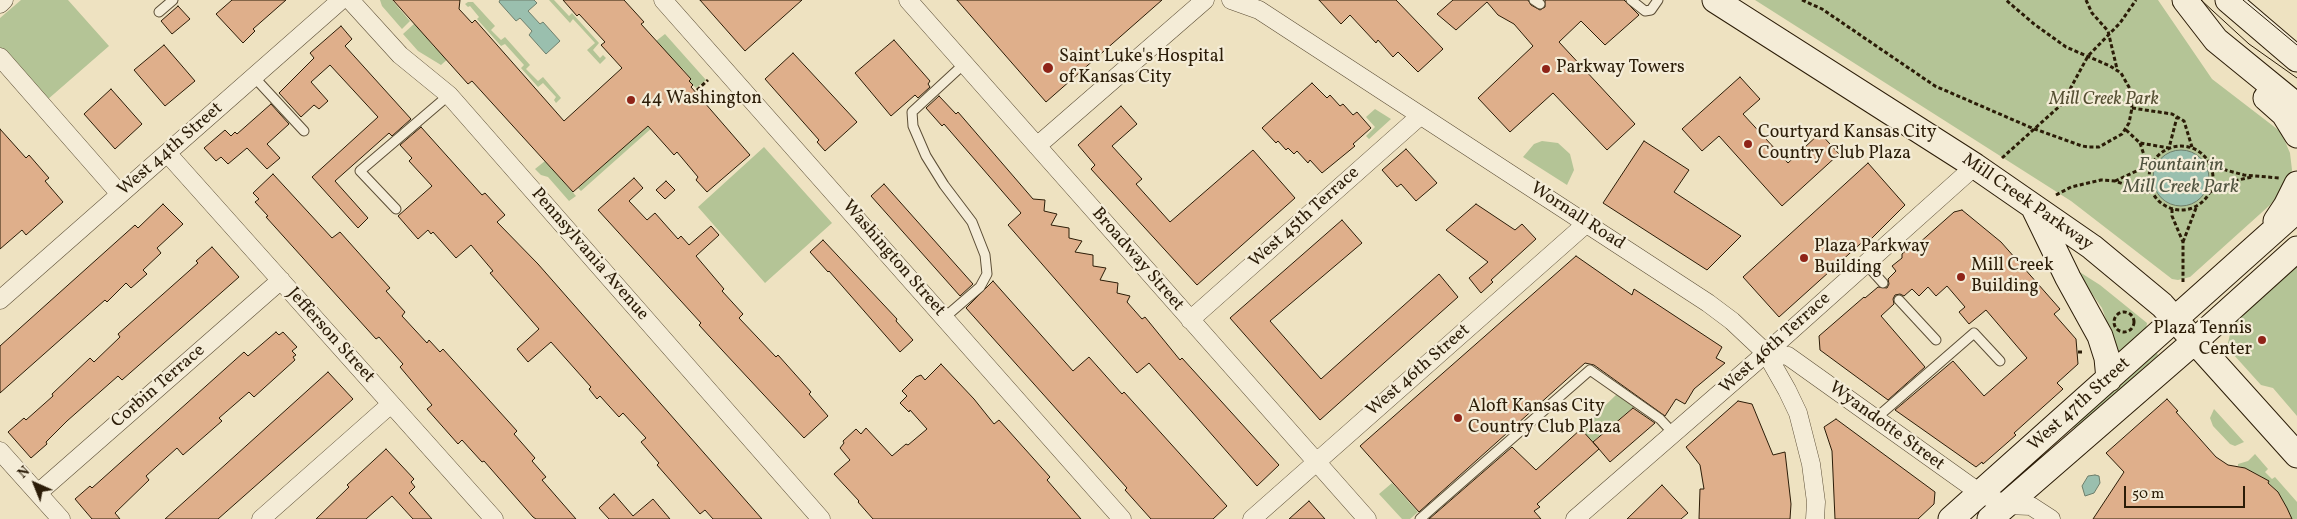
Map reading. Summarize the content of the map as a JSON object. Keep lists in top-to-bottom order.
{
  "streets": {
    "main road": ["Mill Creek Parkway", "West 47th Street"],
    "street": [
      "West 44th Street",
      "Wornall Road",
      "West 45th Terrace",
      "Pennsylvania Avenue",
      "Washington Street",
      "Broadway Street",
      "Jefferson Street",
      "West 46th Terrace",
      "West 46th Street",
      "Corbin Terrace",
      "Wyandotte Street"
    ]
  },
  "crossings": [
    ["West 44th Street", "Jefferson Street"],
    ["Mill Creek Parkway", "West 46th Terrace"],
    ["Mill Creek Parkway", "West 47th Street"],
    ["Wornall Road", "West 45th Terrace"],
    ["Wornall Road", "West 46th Terrace"],
    ["Wornall Road", "West 46th Street"],
    ["Wornall Road", "Wyandotte Street"],
    ["West 45th Terrace", "Broadway Street"],
    ["Broadway Street", "West 46th Street"],
    ["Jefferson Street", "Corbin Terrace"],
    ["West 46th Terrace", "Wyandotte Street"],
    ["West 47th Street", "Wyandotte Street"]
  ],
  "water": ["Fountain in Mill Creek Park"],
  "parks": ["Mill Creek Park"],
  "places": [
    "Saint Luke's Hospital of Kansas City",
    "Parkway Towers",
    "44 Washington",
    "Courtyard Kansas City Country Club Plaza",
    "Plaza Parkway Building",
    "Mill Creek Building",
    "Plaza Tennis Center",
    "Aloft Kansas City Country Club Plaza"
  ],
  "scale_bar": "50 m",
  "north": "top left"
}
